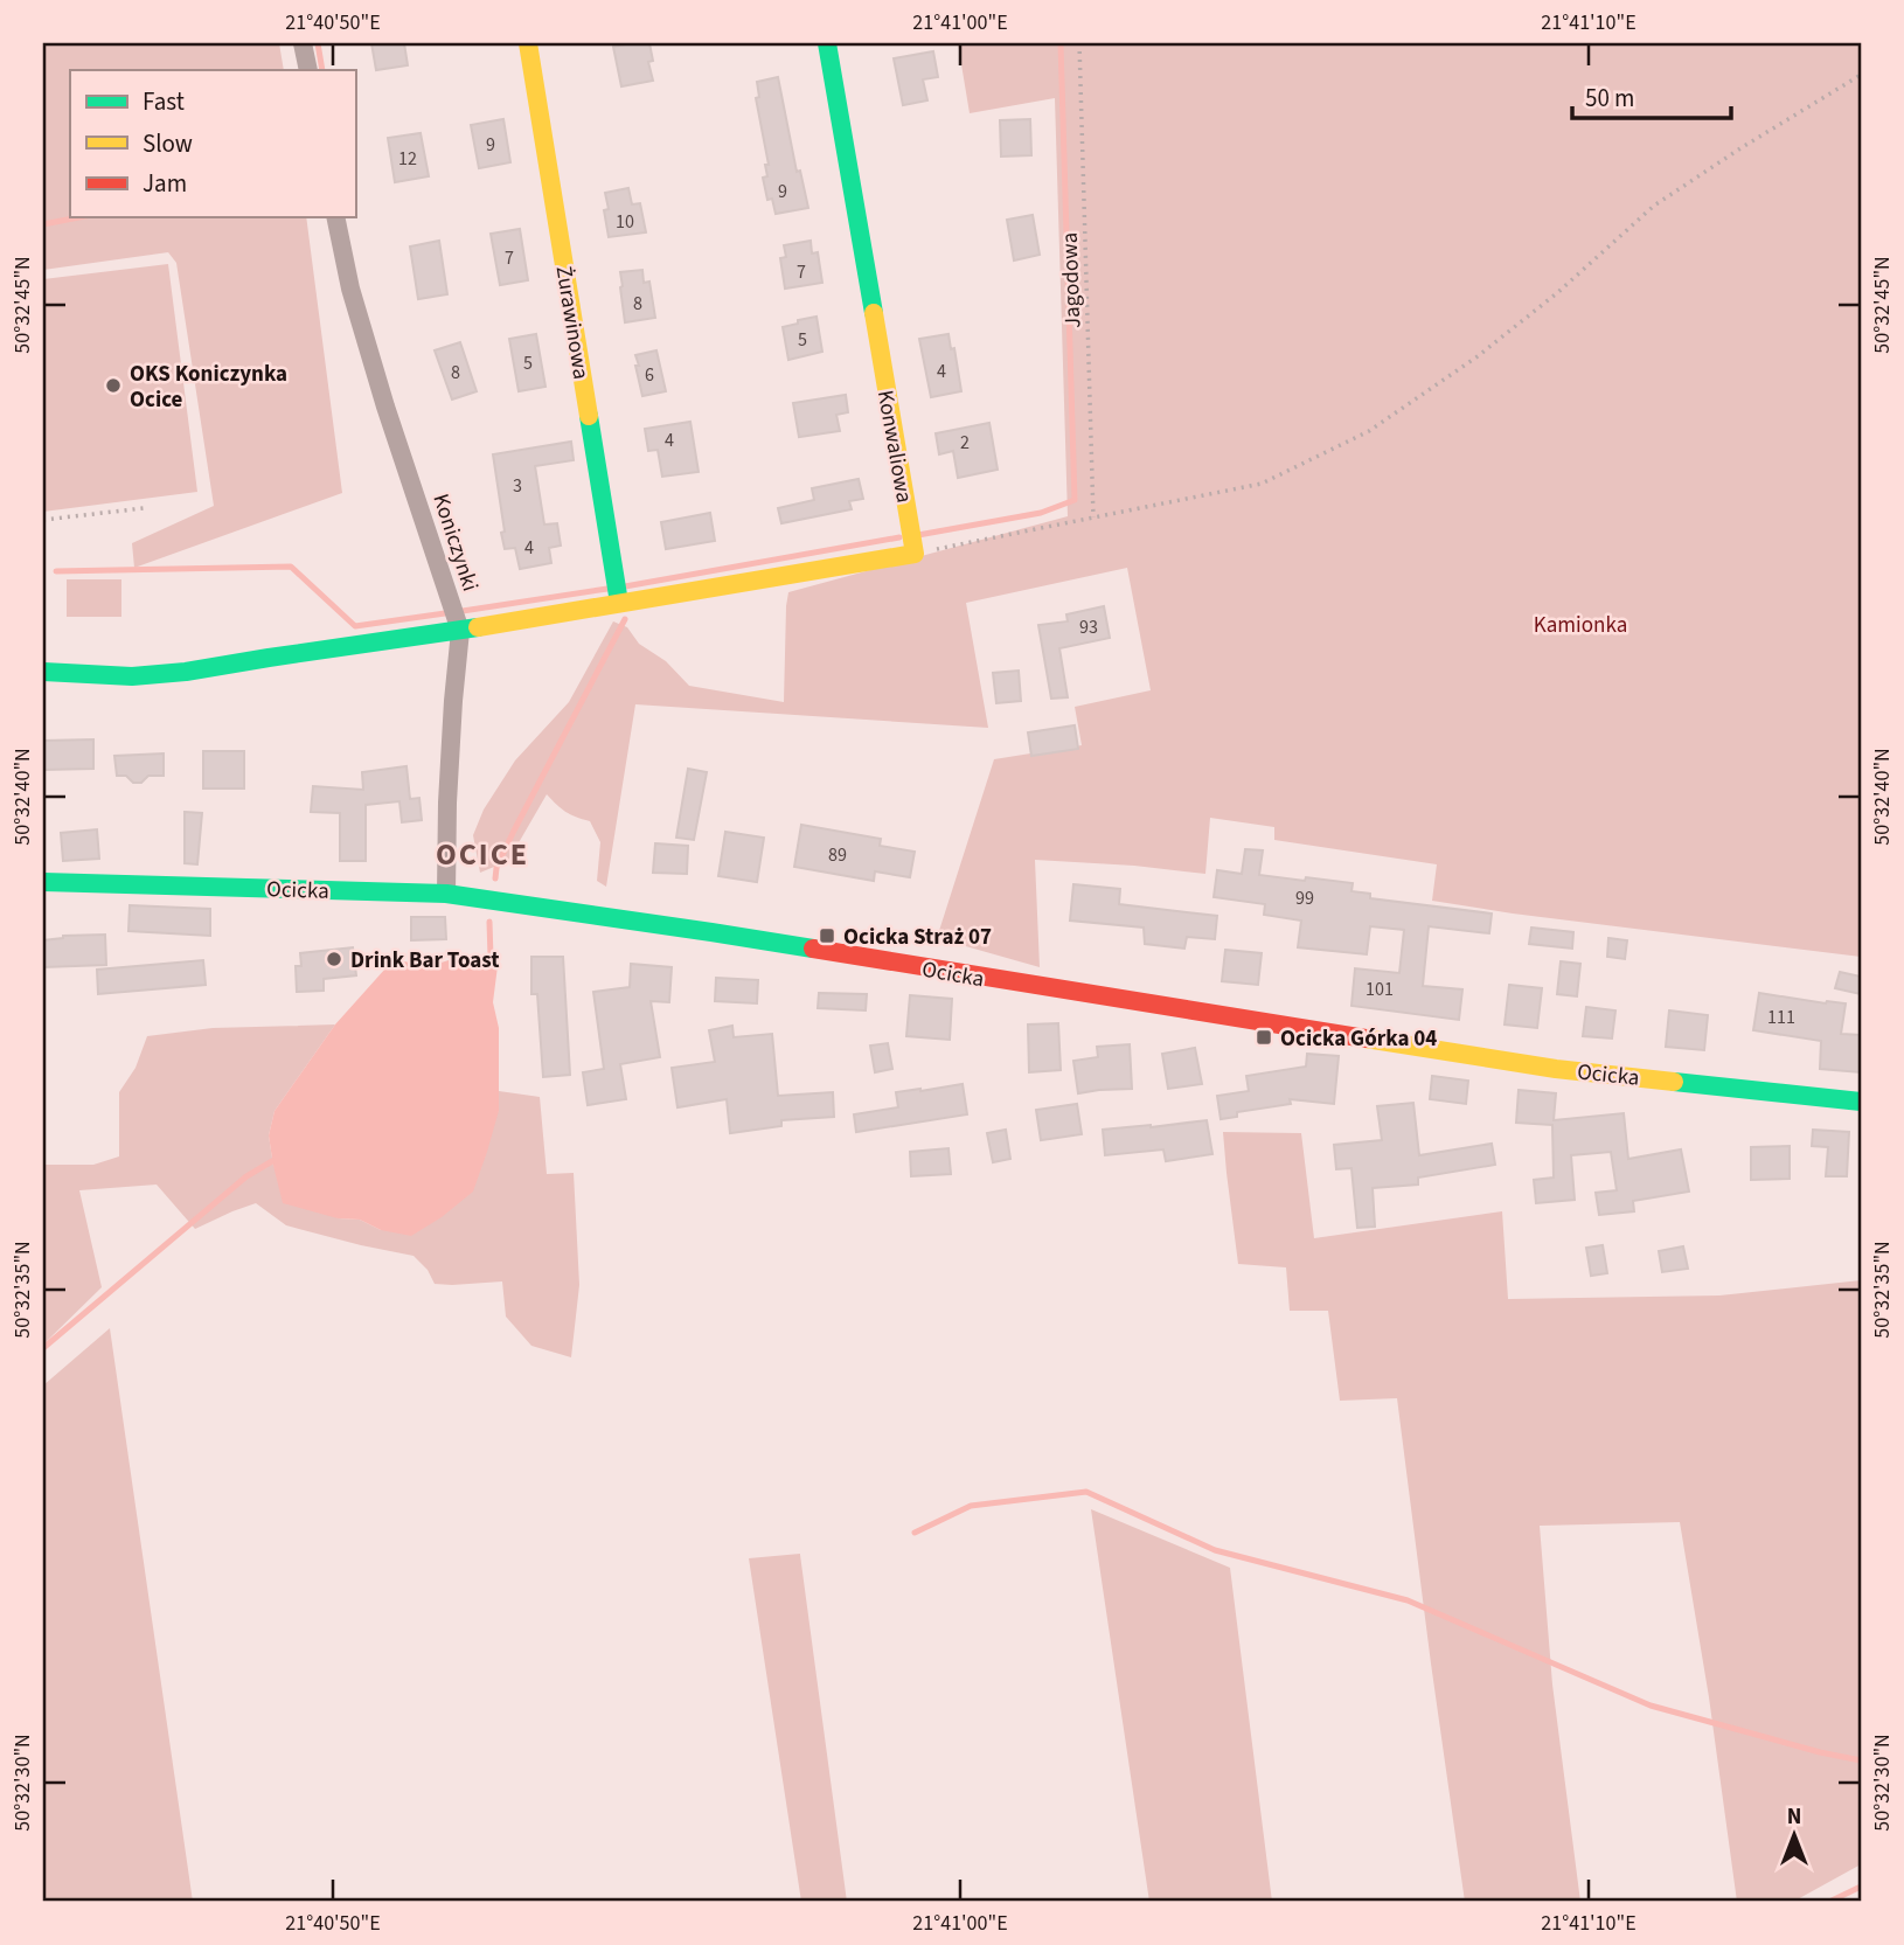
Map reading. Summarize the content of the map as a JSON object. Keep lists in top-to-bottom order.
{
  "streets": {
    "street": [
      "Żurawinowa",
      "Konwaliowa",
      "Koniczynki",
      "Ocicka"
    ],
    "path": ["Jagodowa"]
  },
  "crossings": [
    ["Koniczynki", "Ocicka"]
  ],
  "districts": ["OCICE"],
  "parks": ["Kamionka"],
  "places": {
    "other": ["OKS Koniczynka Ocice", "Drink Bar Toast"],
    "transit": ["Ocicka Straż 07", "Ocicka Górka 04"]
  },
  "house_numbers": [
    "9",
    "12",
    "9",
    "10",
    "7",
    "7",
    "8",
    "5",
    "5",
    "4",
    "8",
    "6",
    "4",
    "2",
    "3",
    "4",
    "93",
    "89",
    "99",
    "101",
    "111"
  ],
  "legend": ["Fast", "Slow", "Jam"],
  "scale_bar": "50 m",
  "north": "top",
  "coordinates": [
    "21°40'50\"E",
    "21°41'00\"E",
    "21°41'10\"E",
    "50°32'45\"N",
    "50°32'40\"N",
    "50°32'35\"N",
    "50°32'30\"N"
  ]
}
